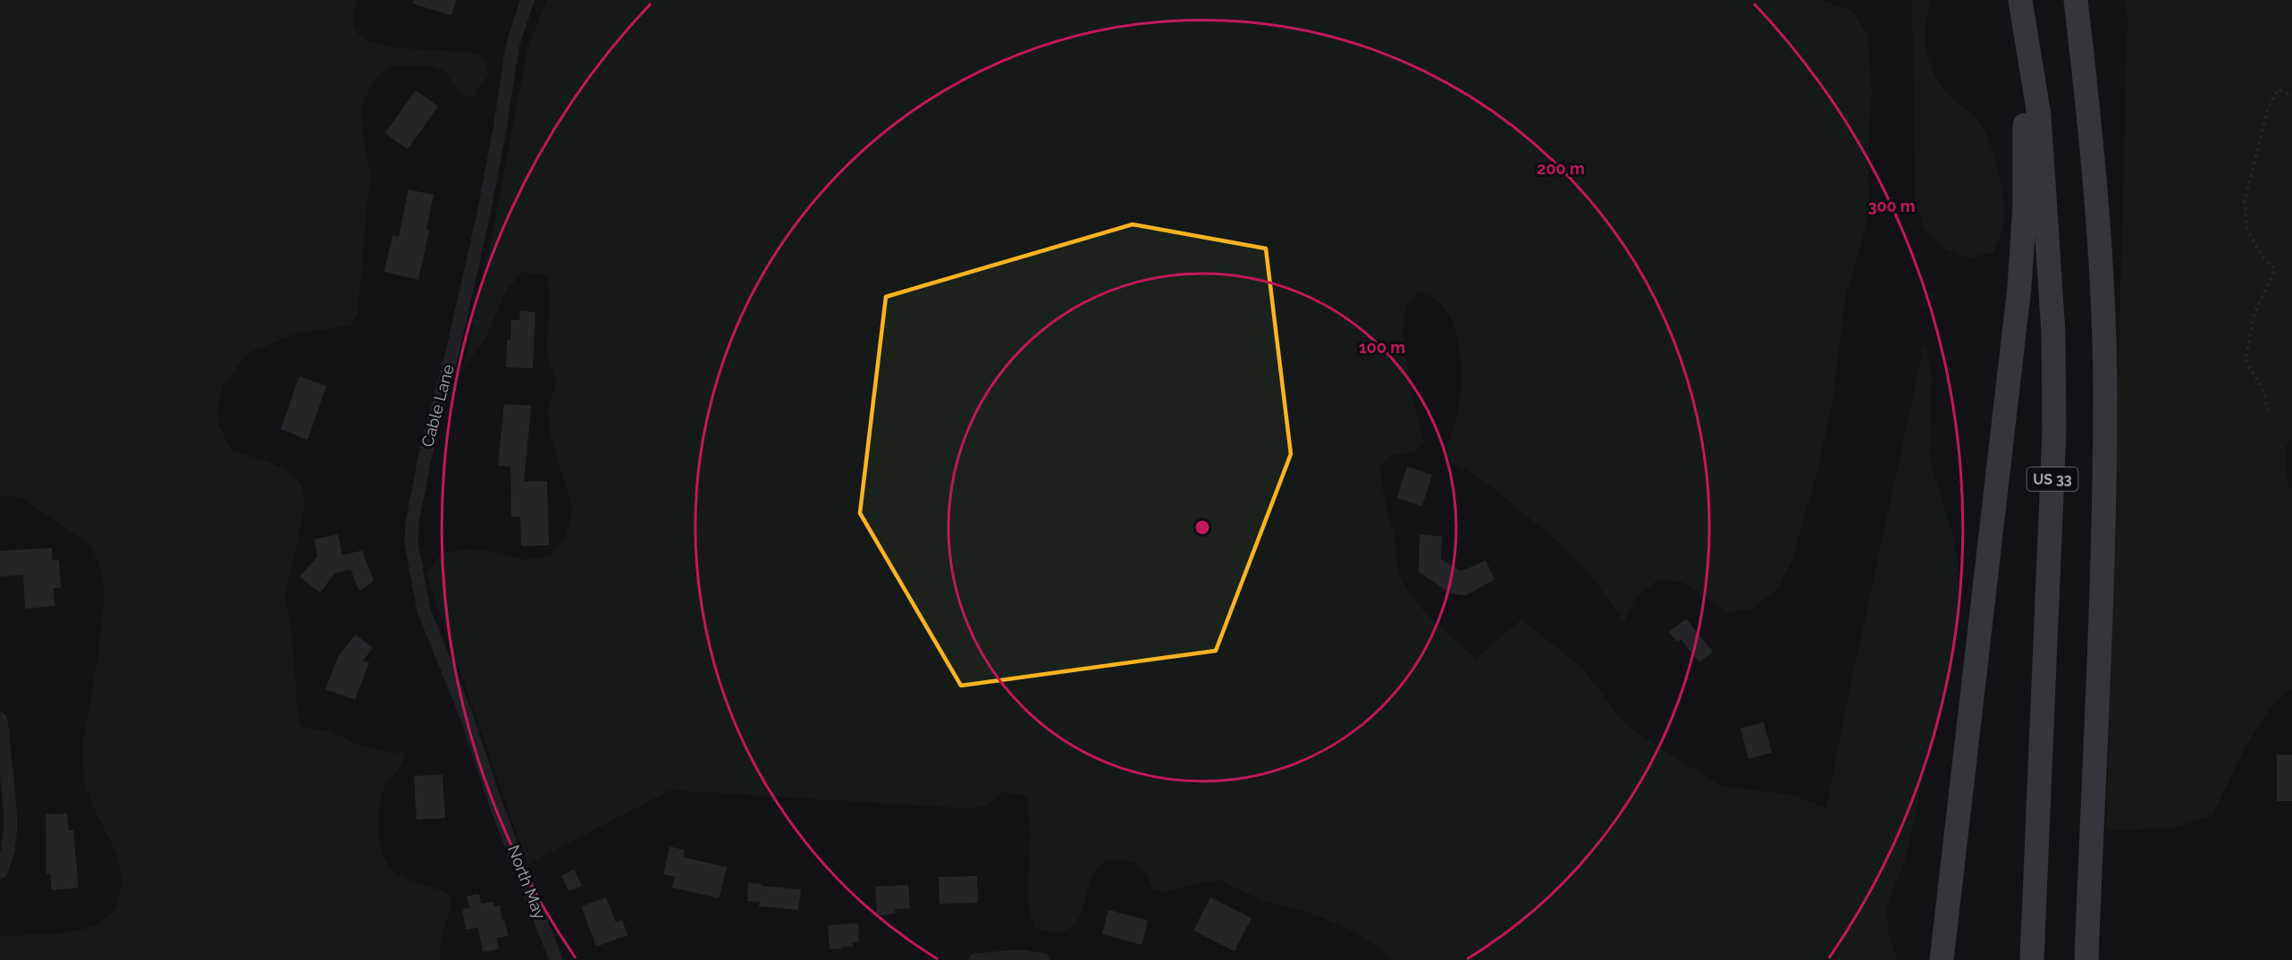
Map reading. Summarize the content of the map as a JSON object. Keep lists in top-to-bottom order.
{
  "streets": {
    "highway": ["US 33"],
    "street": ["Cable Lane", "North May"]
  },
  "crossings": [
    ["Cable Lane", "North May"]
  ],
  "rings": ["200 m", "300 m", "100 m"]
}
